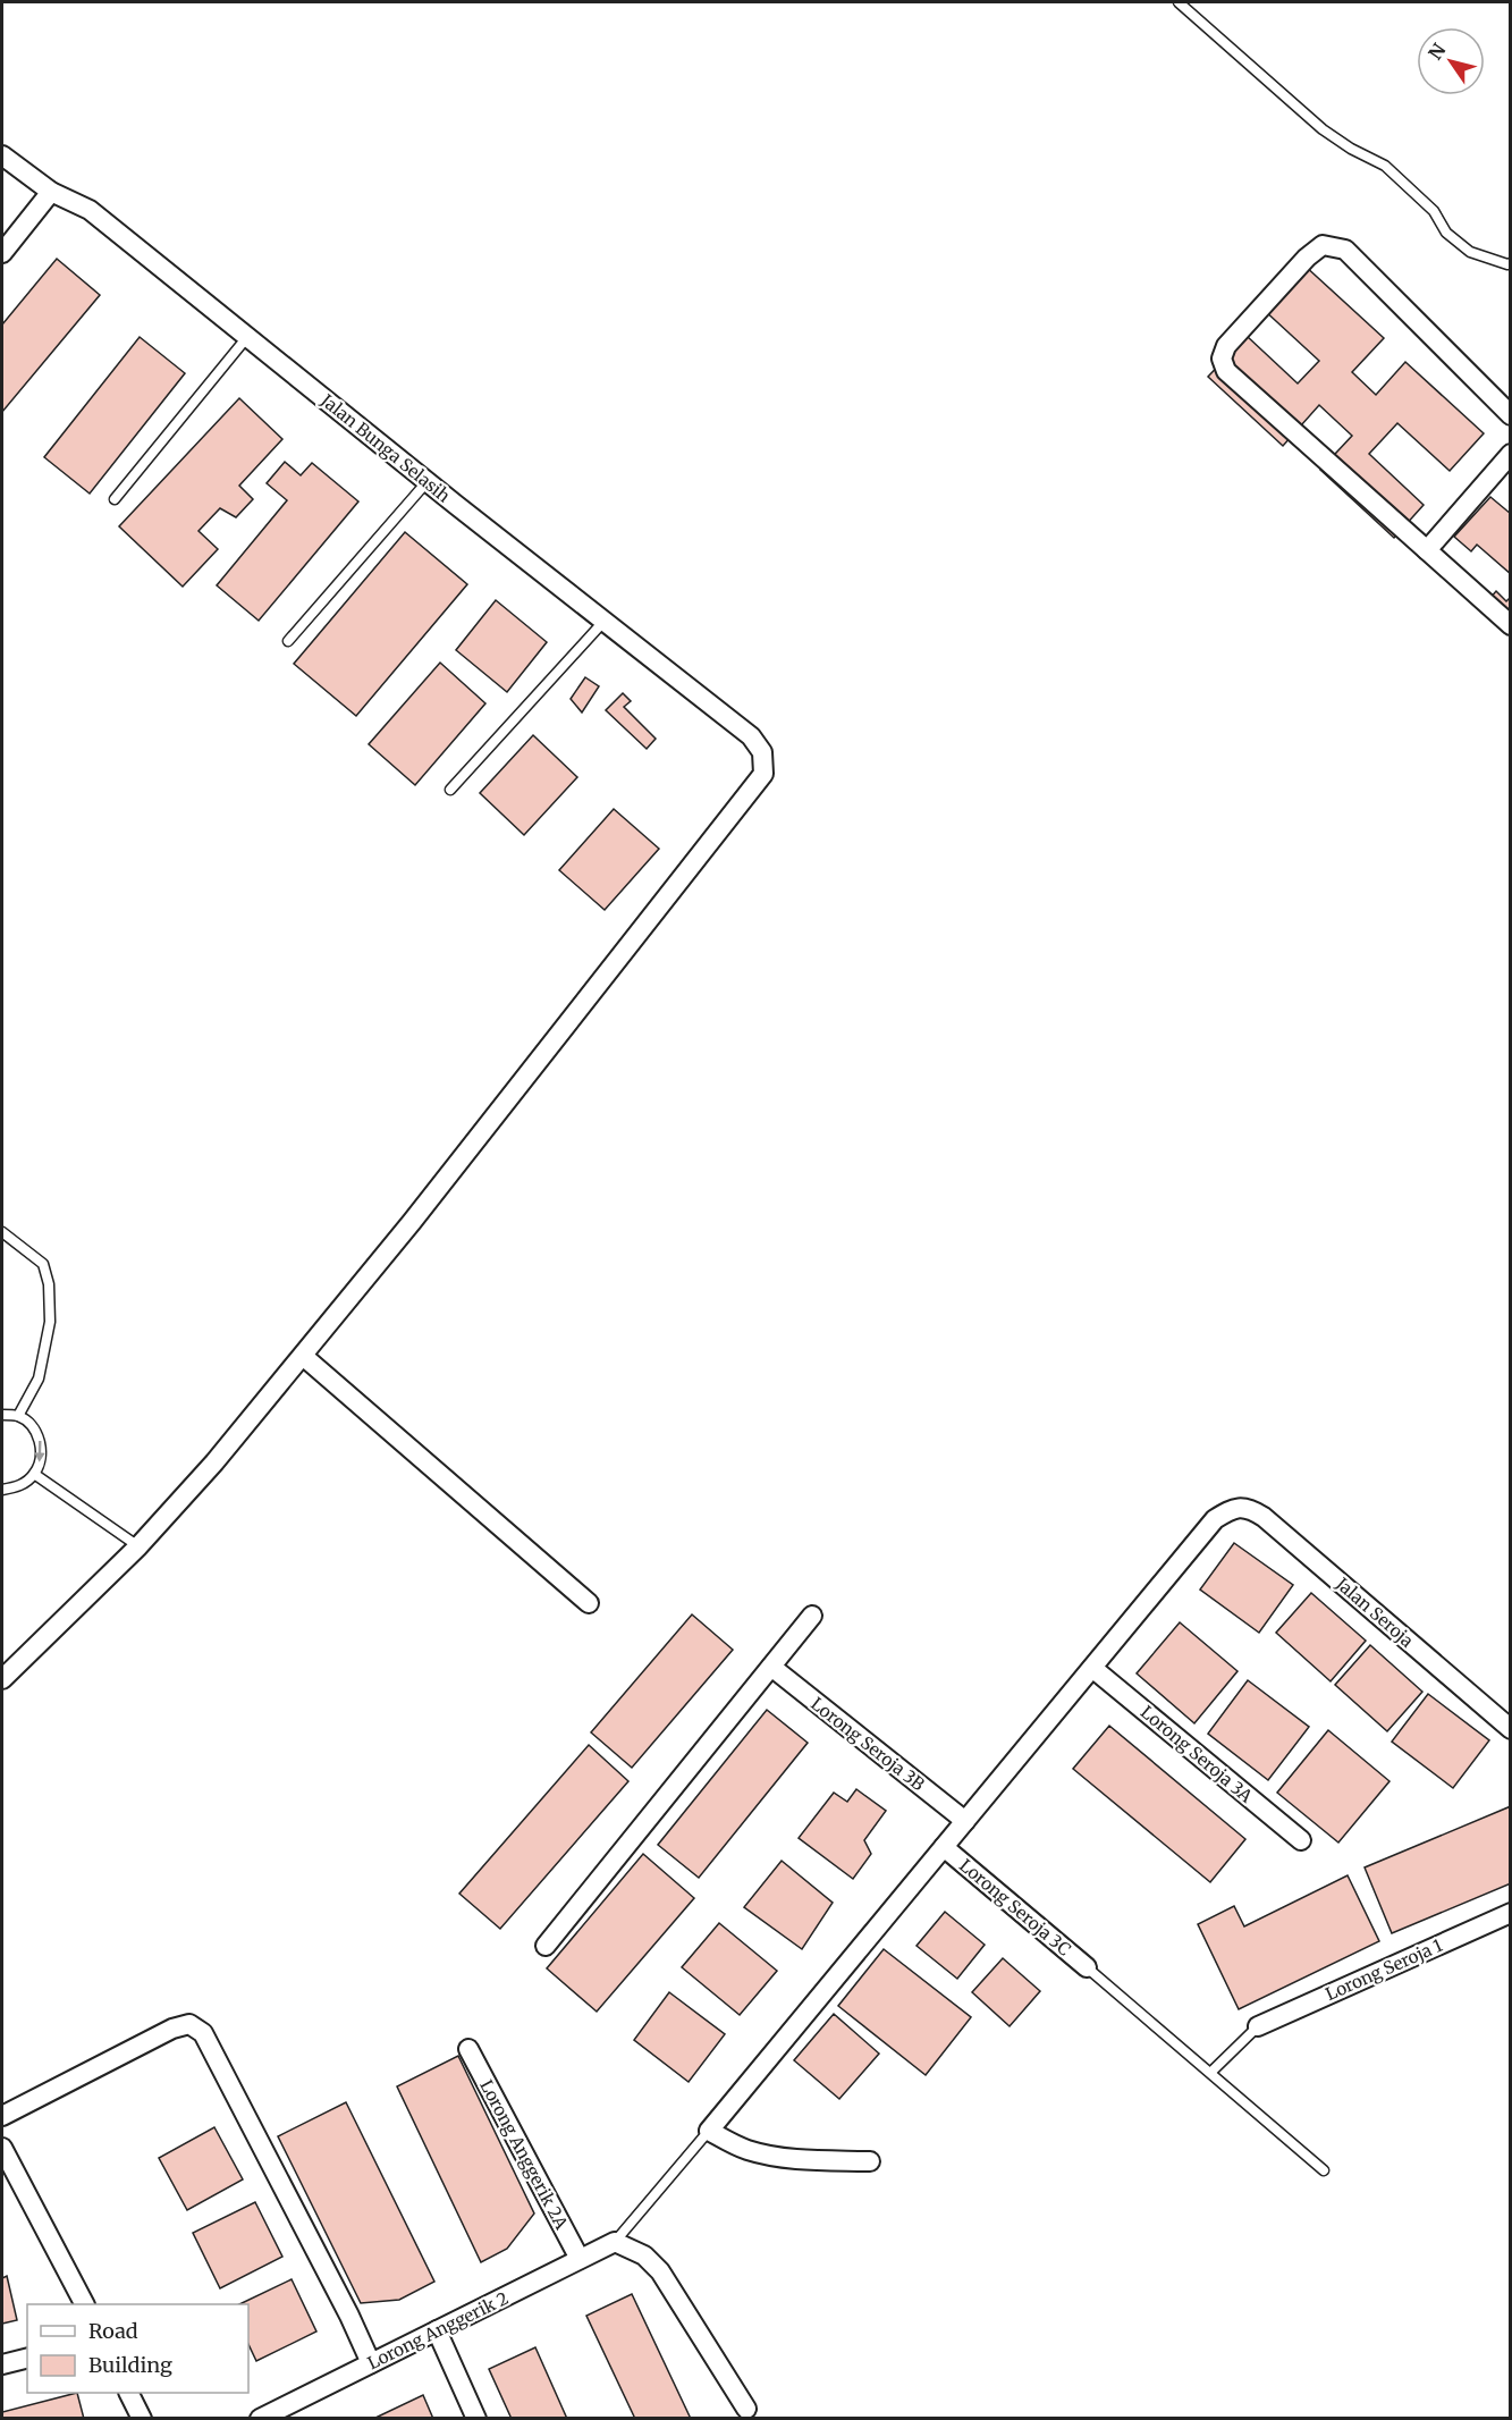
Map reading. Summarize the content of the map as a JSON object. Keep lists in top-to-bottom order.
{
  "streets": {
    "street": [
      "Jalan Bunga Selasih",
      "Jalan Seroja",
      "Lorong Seroja 3B",
      "Lorong Seroja 3A",
      "Lorong Seroja 3C",
      "Lorong Seroja 1",
      "Lorong Anggerik 2A",
      "Lorong Anggerik 2"
    ]
  },
  "crossings": [
    ["Jalan Seroja", "Lorong Seroja 3A"],
    ["Lorong Anggerik 2A", "Lorong Anggerik 2"]
  ],
  "legend": ["Road", "Building"],
  "north": "top left"
}
